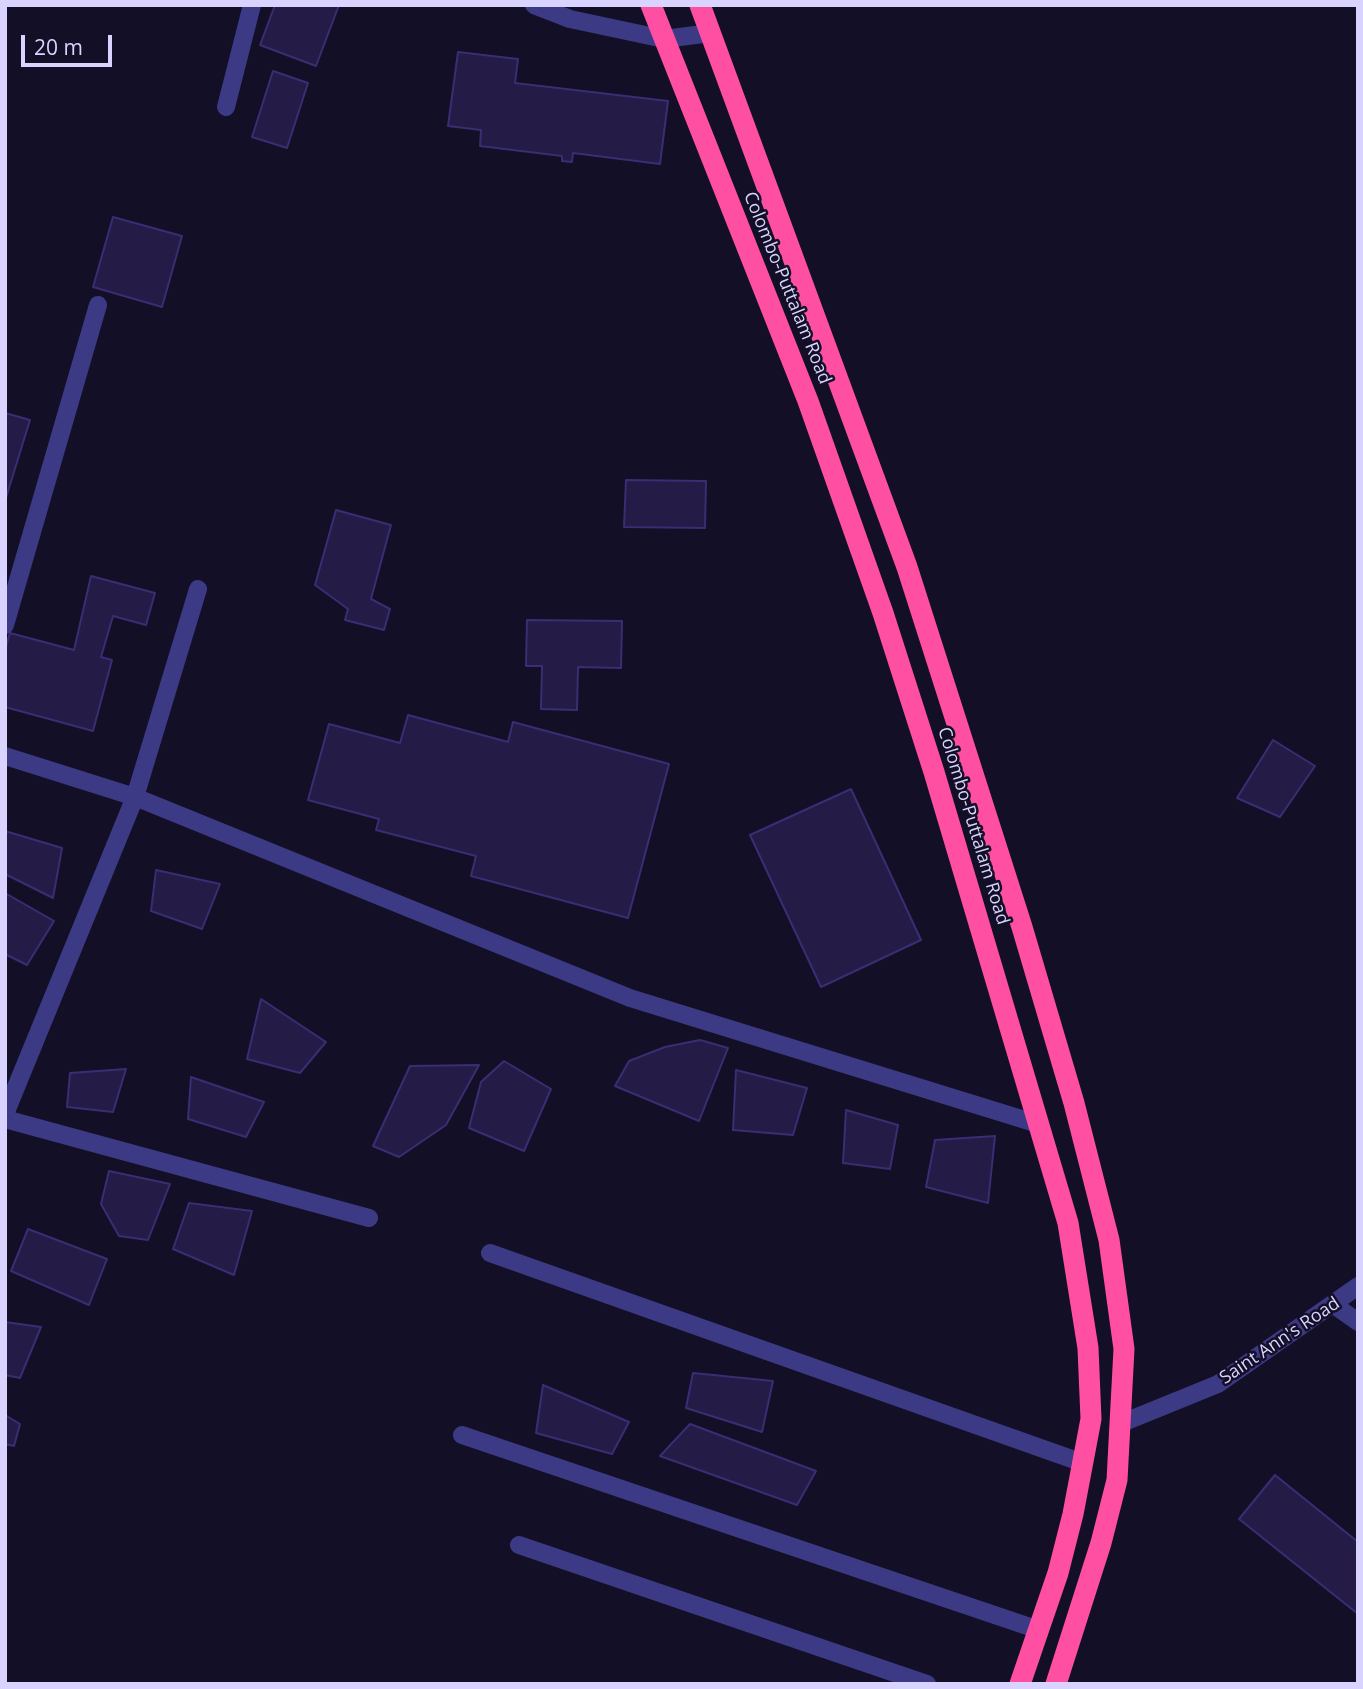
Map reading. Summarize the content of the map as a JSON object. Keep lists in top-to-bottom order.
{
  "streets": {
    "highway": ["Colombo-Puttalam Road"],
    "street": ["Saint Ann's Road"]
  },
  "crossings": [
    ["Colombo-Puttalam Road", "Saint Ann's Road"]
  ],
  "scale_bar": "20 m"
}
